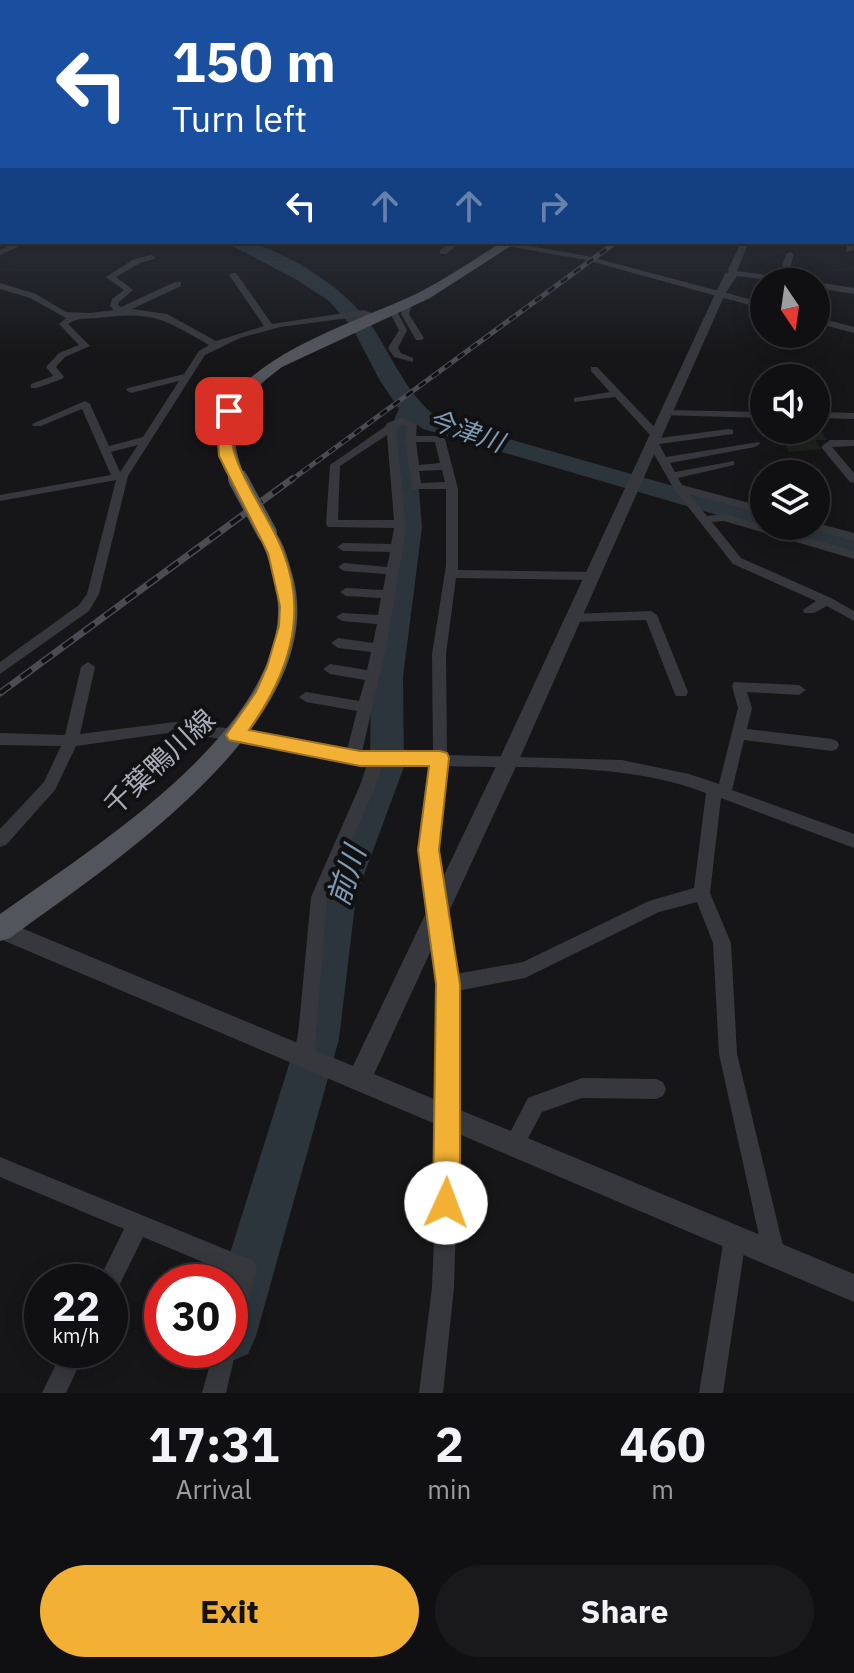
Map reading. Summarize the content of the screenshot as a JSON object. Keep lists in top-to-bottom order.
{
  "streets": {
    "main road": ["千葉鴨川線"]
  },
  "water": ["今津川", "前川"],
  "north": "bottom",
  "page": {
    "turn": ["150 m", "Turn left"],
    "speed": "22 km/h",
    "limit": "30",
    "eta": [
      "17:31",
      "Arrival",
      "2",
      "min",
      "460",
      "m"
    ],
    "buttons": ["Exit", "Share"]
  }
}
